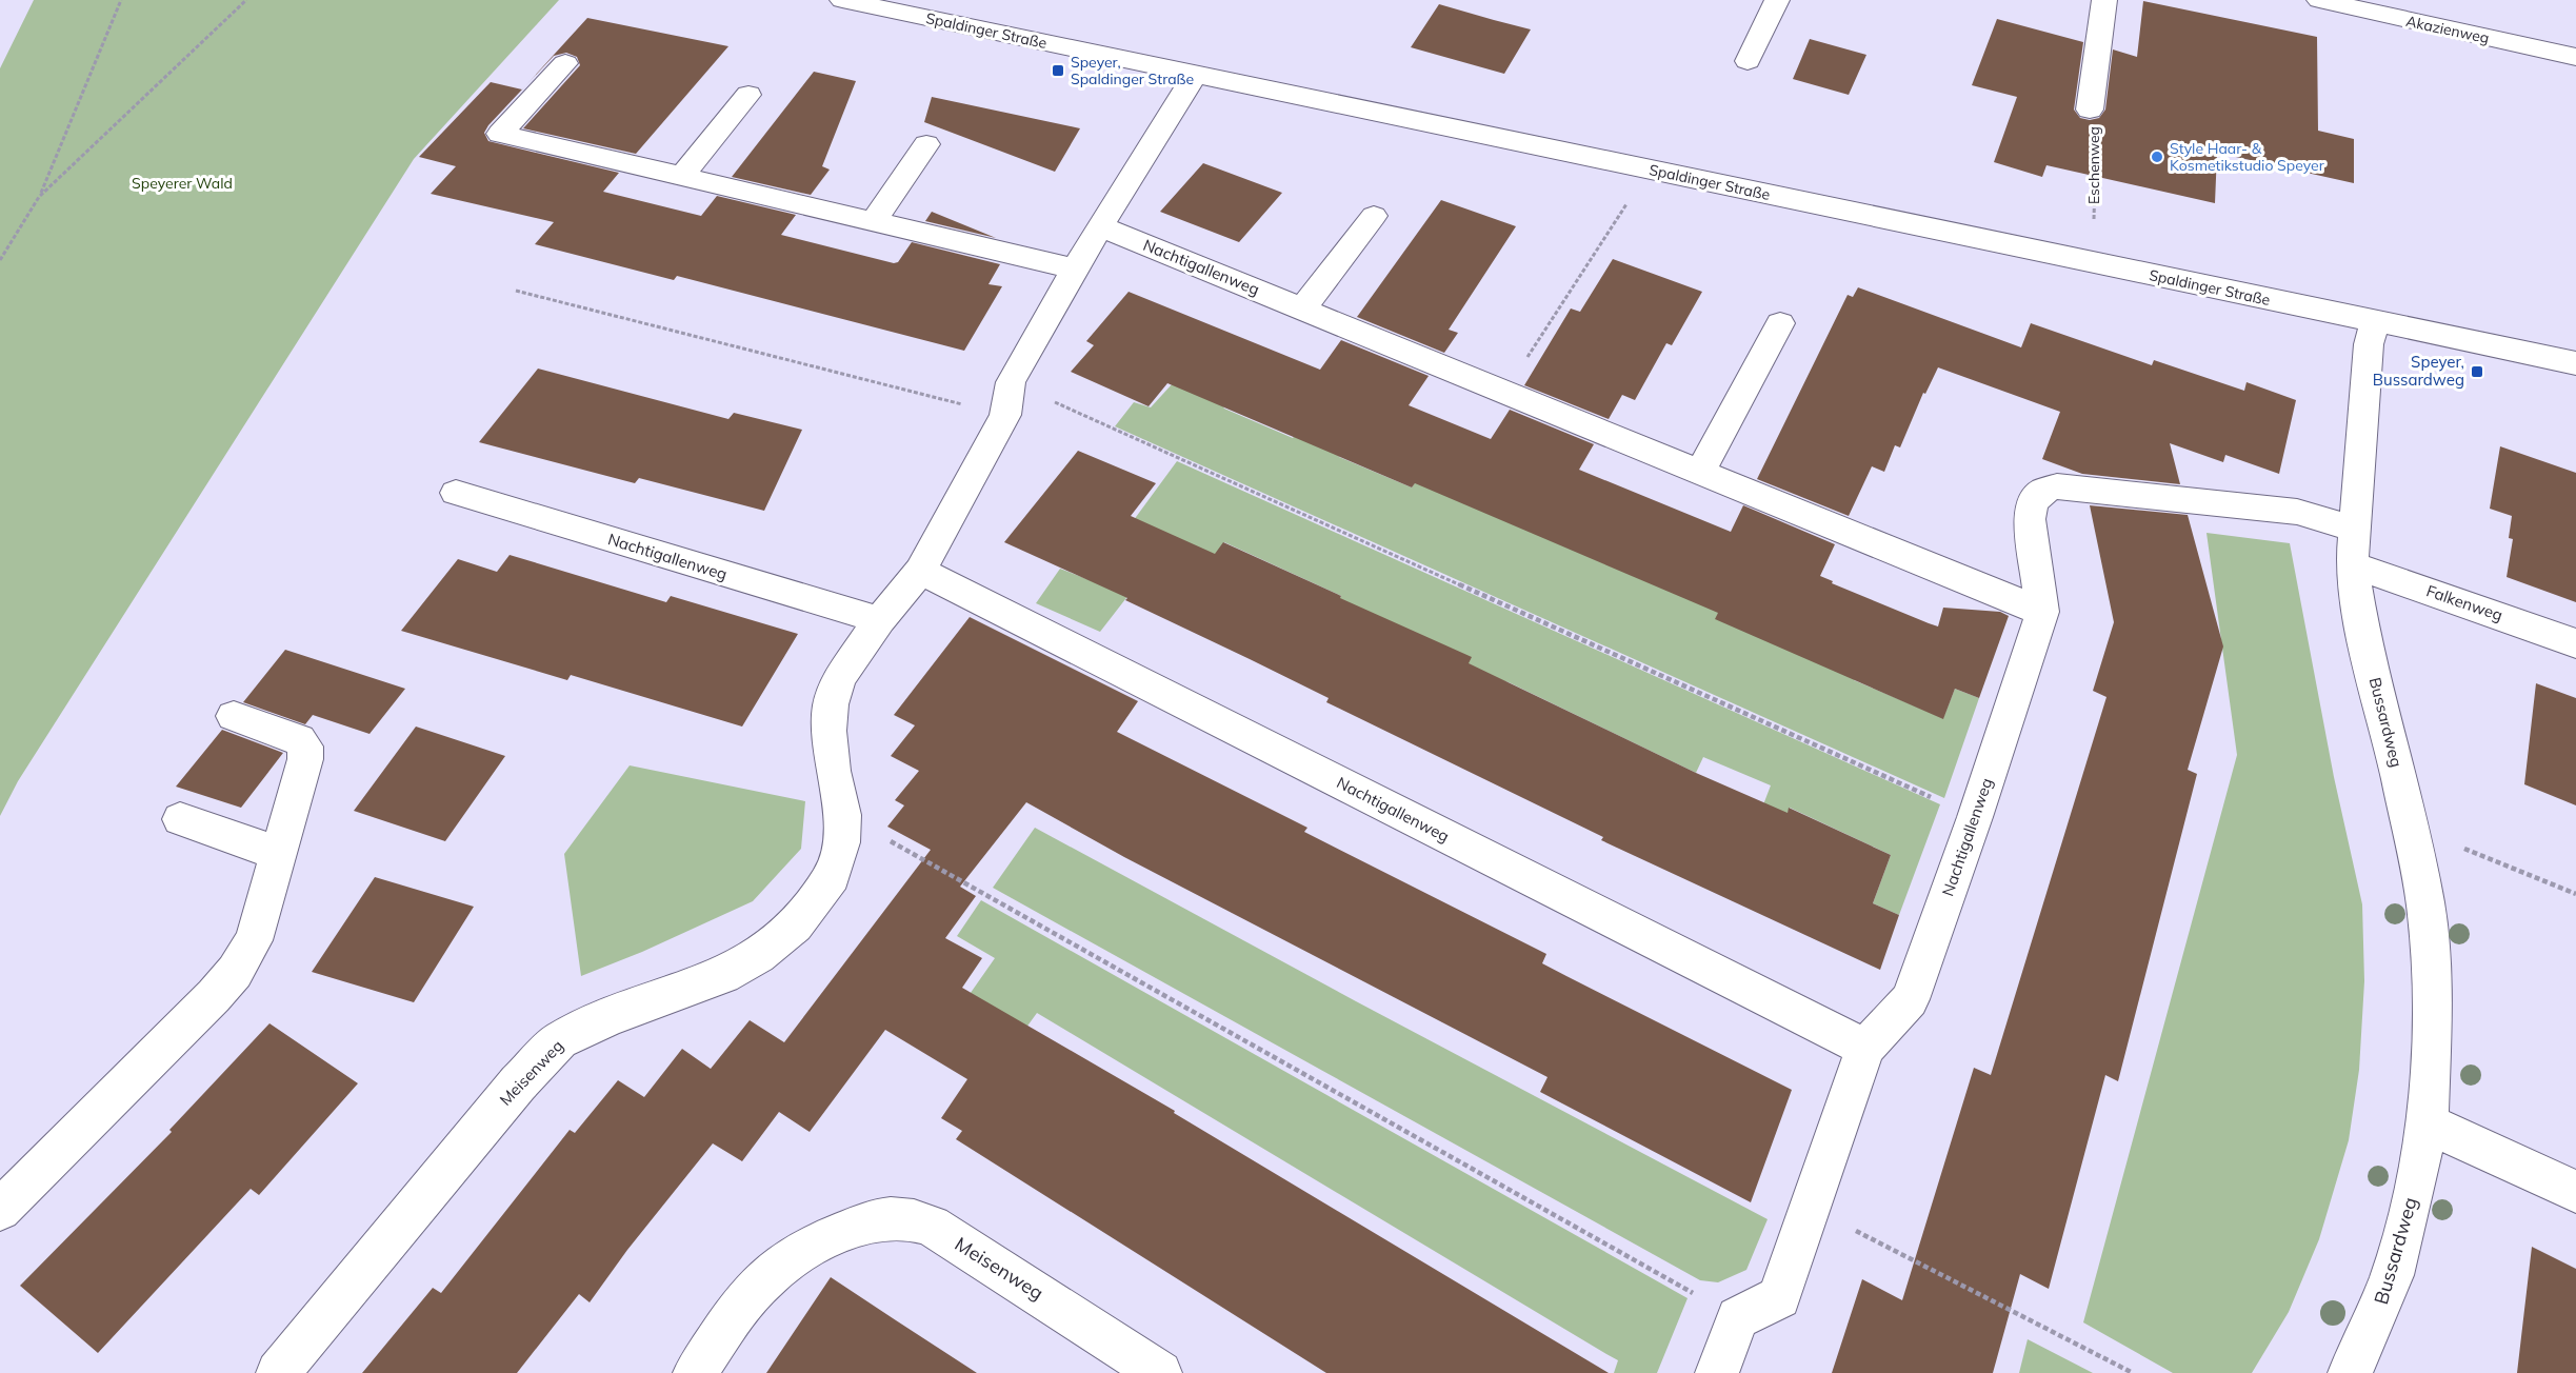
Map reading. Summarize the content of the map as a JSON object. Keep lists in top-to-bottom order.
{
  "streets": {
    "street": [
      "Akazienweg",
      "Spaldinger Straße",
      "Eschenweg",
      "Nachtigallenweg",
      "Falkenweg",
      "Bussardweg",
      "Meisenweg"
    ]
  },
  "crossings": [
    ["Spaldinger Straße", "Bussardweg"],
    ["Nachtigallenweg", "Bussardweg"],
    ["Falkenweg", "Bussardweg"]
  ],
  "parks": ["Speyerer Wald"],
  "places": {
    "transit": ["Speyer, Spaldinger Straße", "Speyer, Bussardweg"],
    "other": ["Style Haar- & Kosmetikstudio Speyer"]
  }
}
